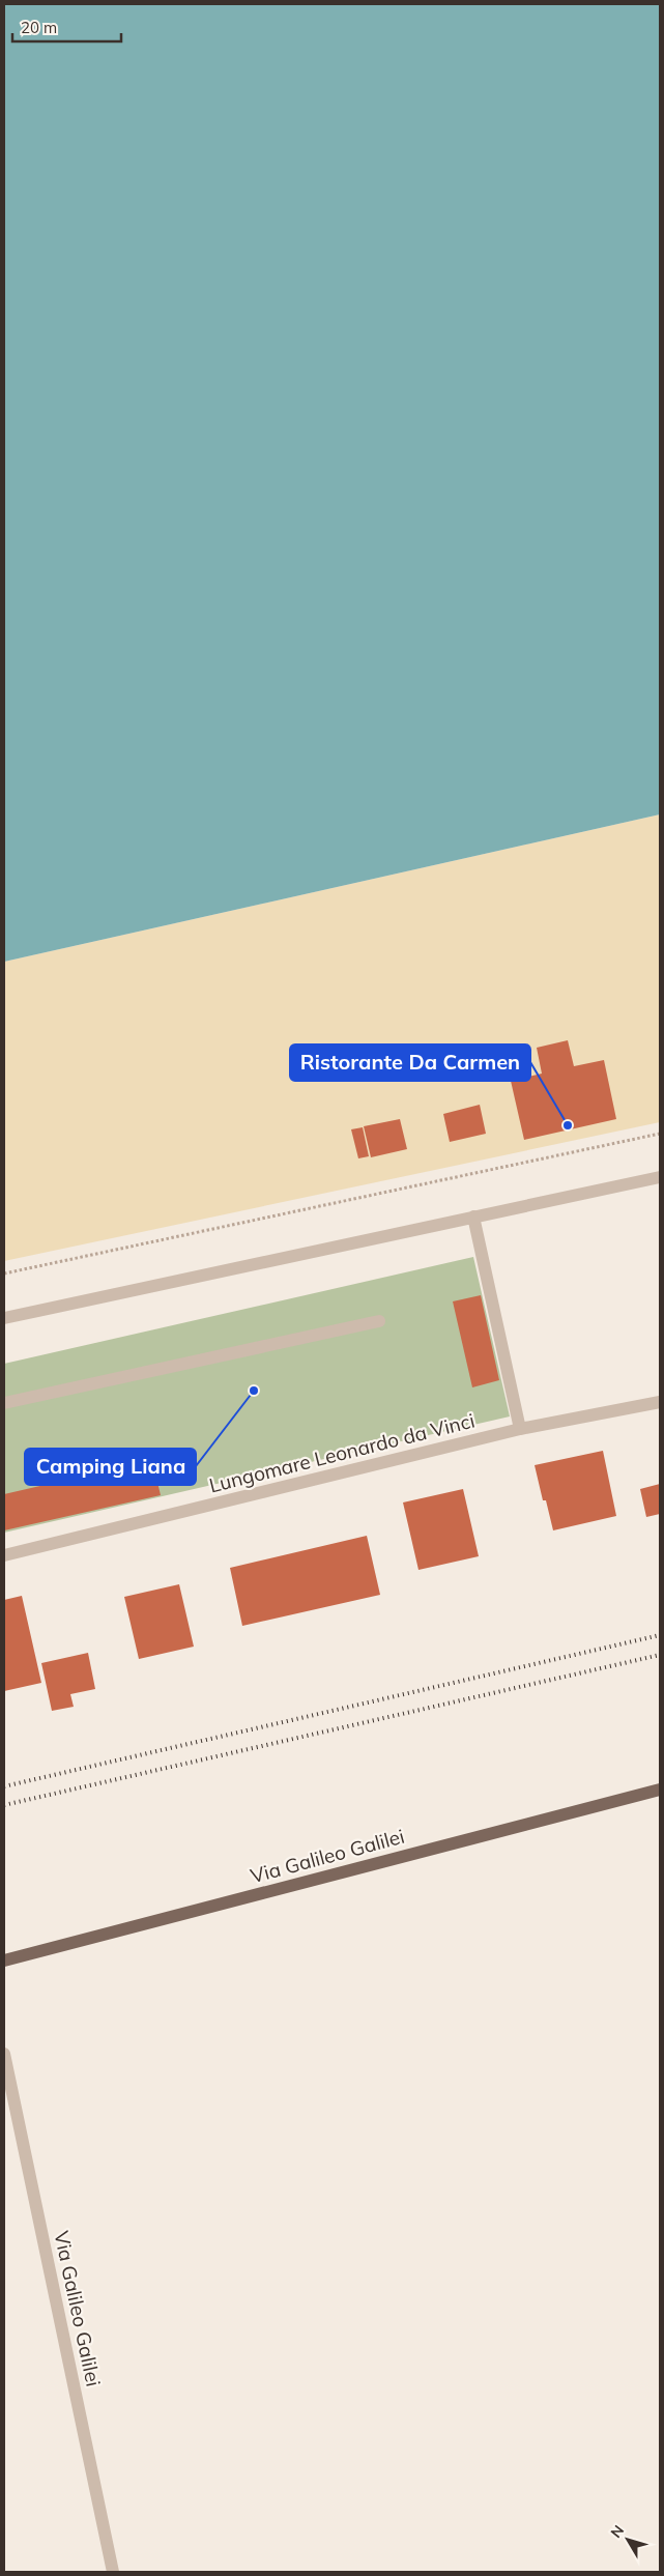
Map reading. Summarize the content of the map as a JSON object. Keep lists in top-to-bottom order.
{
  "streets": {
    "main road": ["Via Galileo Galilei"],
    "street": ["Lungomare Leonardo da Vinci"]
  },
  "places": ["Ristorante Da Carmen", "Camping Liana"],
  "scale_bar": "20 m",
  "north": "top left"
}
